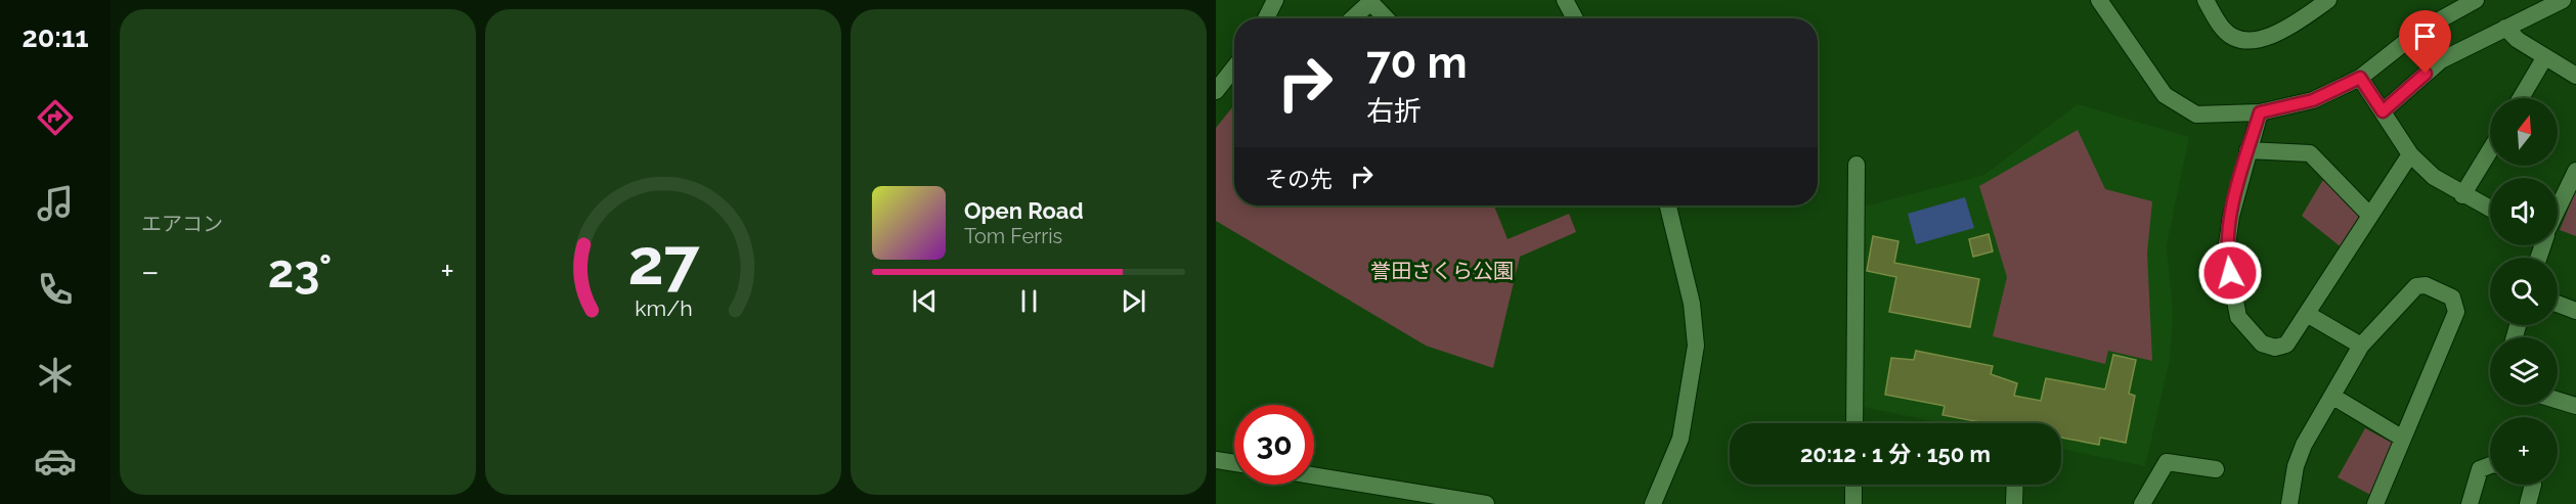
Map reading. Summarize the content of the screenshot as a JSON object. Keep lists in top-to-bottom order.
{
  "parks": ["誉田さくら公園"],
  "north": "top",
  "page": {
    "tabs": "20:11",
    "tile": "エアコン",
    "turn": ["70 m", "右折"],
    "map_buttons": "+",
    "then": "その先",
    "song": ["Open Road", "Tom Ferris"],
    "heat": ["−", "23°", "+"],
    "limit": "30",
    "trip": "20:12 · 1 分 · 150 m",
    "gauge": ["27", "km/h"]
  }
}
